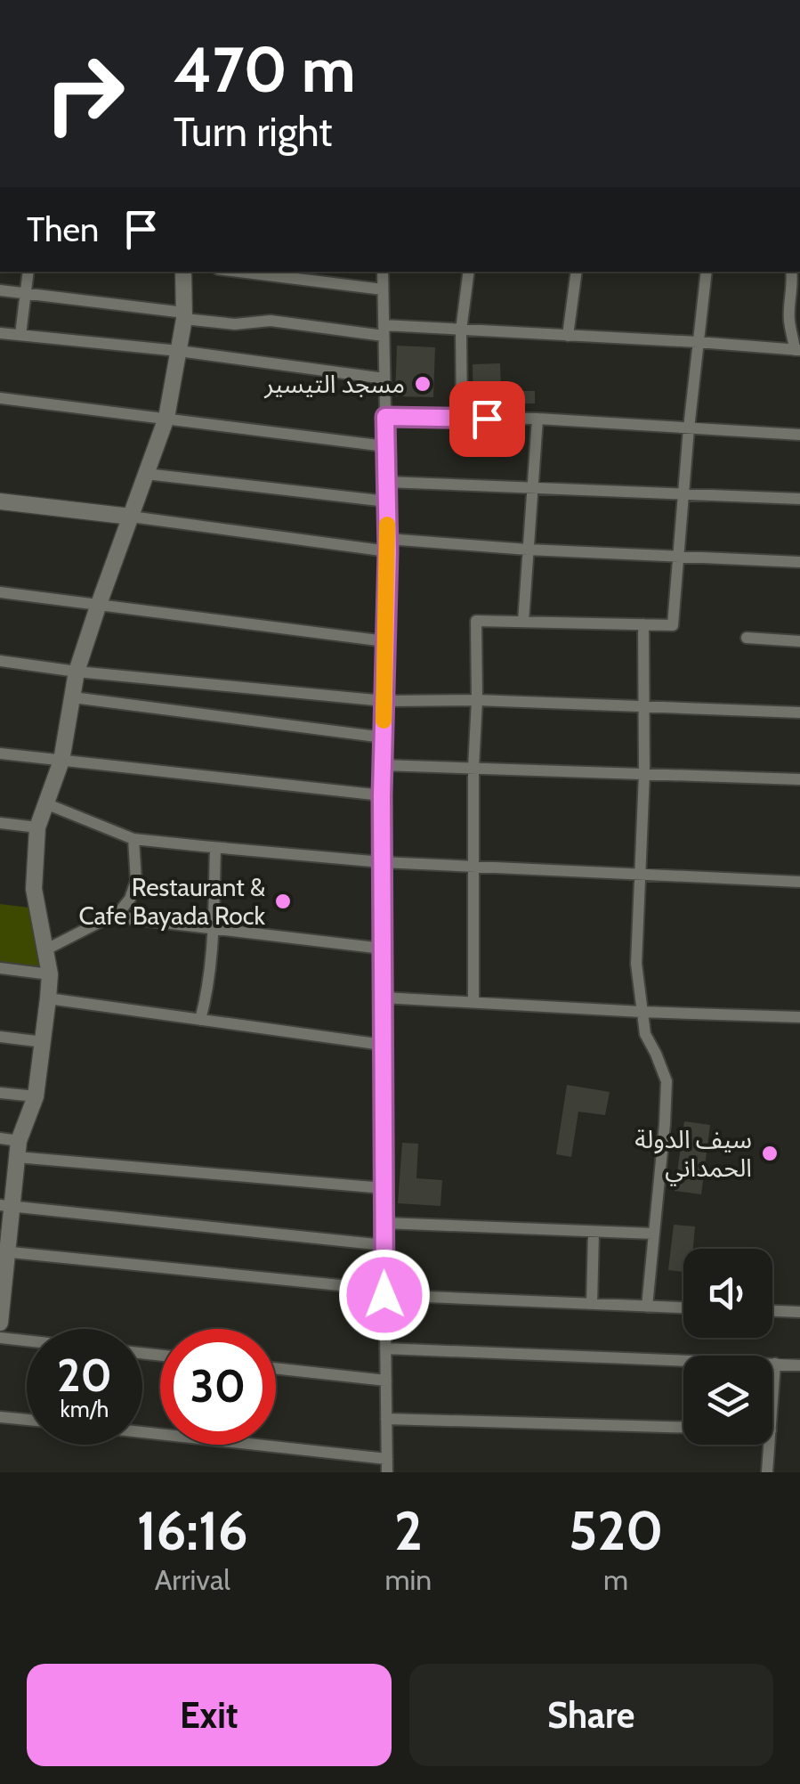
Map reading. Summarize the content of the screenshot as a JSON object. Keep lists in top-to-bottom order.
{
  "places": ["مسجد التيسير", "Restaurant & Cafe Bayada Rock", "سيف الدولة الحمداني"],
  "page": {
    "turn": ["470 m", "Turn right"],
    "then": "Then",
    "speed": "20 km/h",
    "limit": "30",
    "eta": [
      "16:16",
      "Arrival",
      "2",
      "min",
      "520",
      "m"
    ],
    "buttons": ["Exit", "Share"]
  }
}
